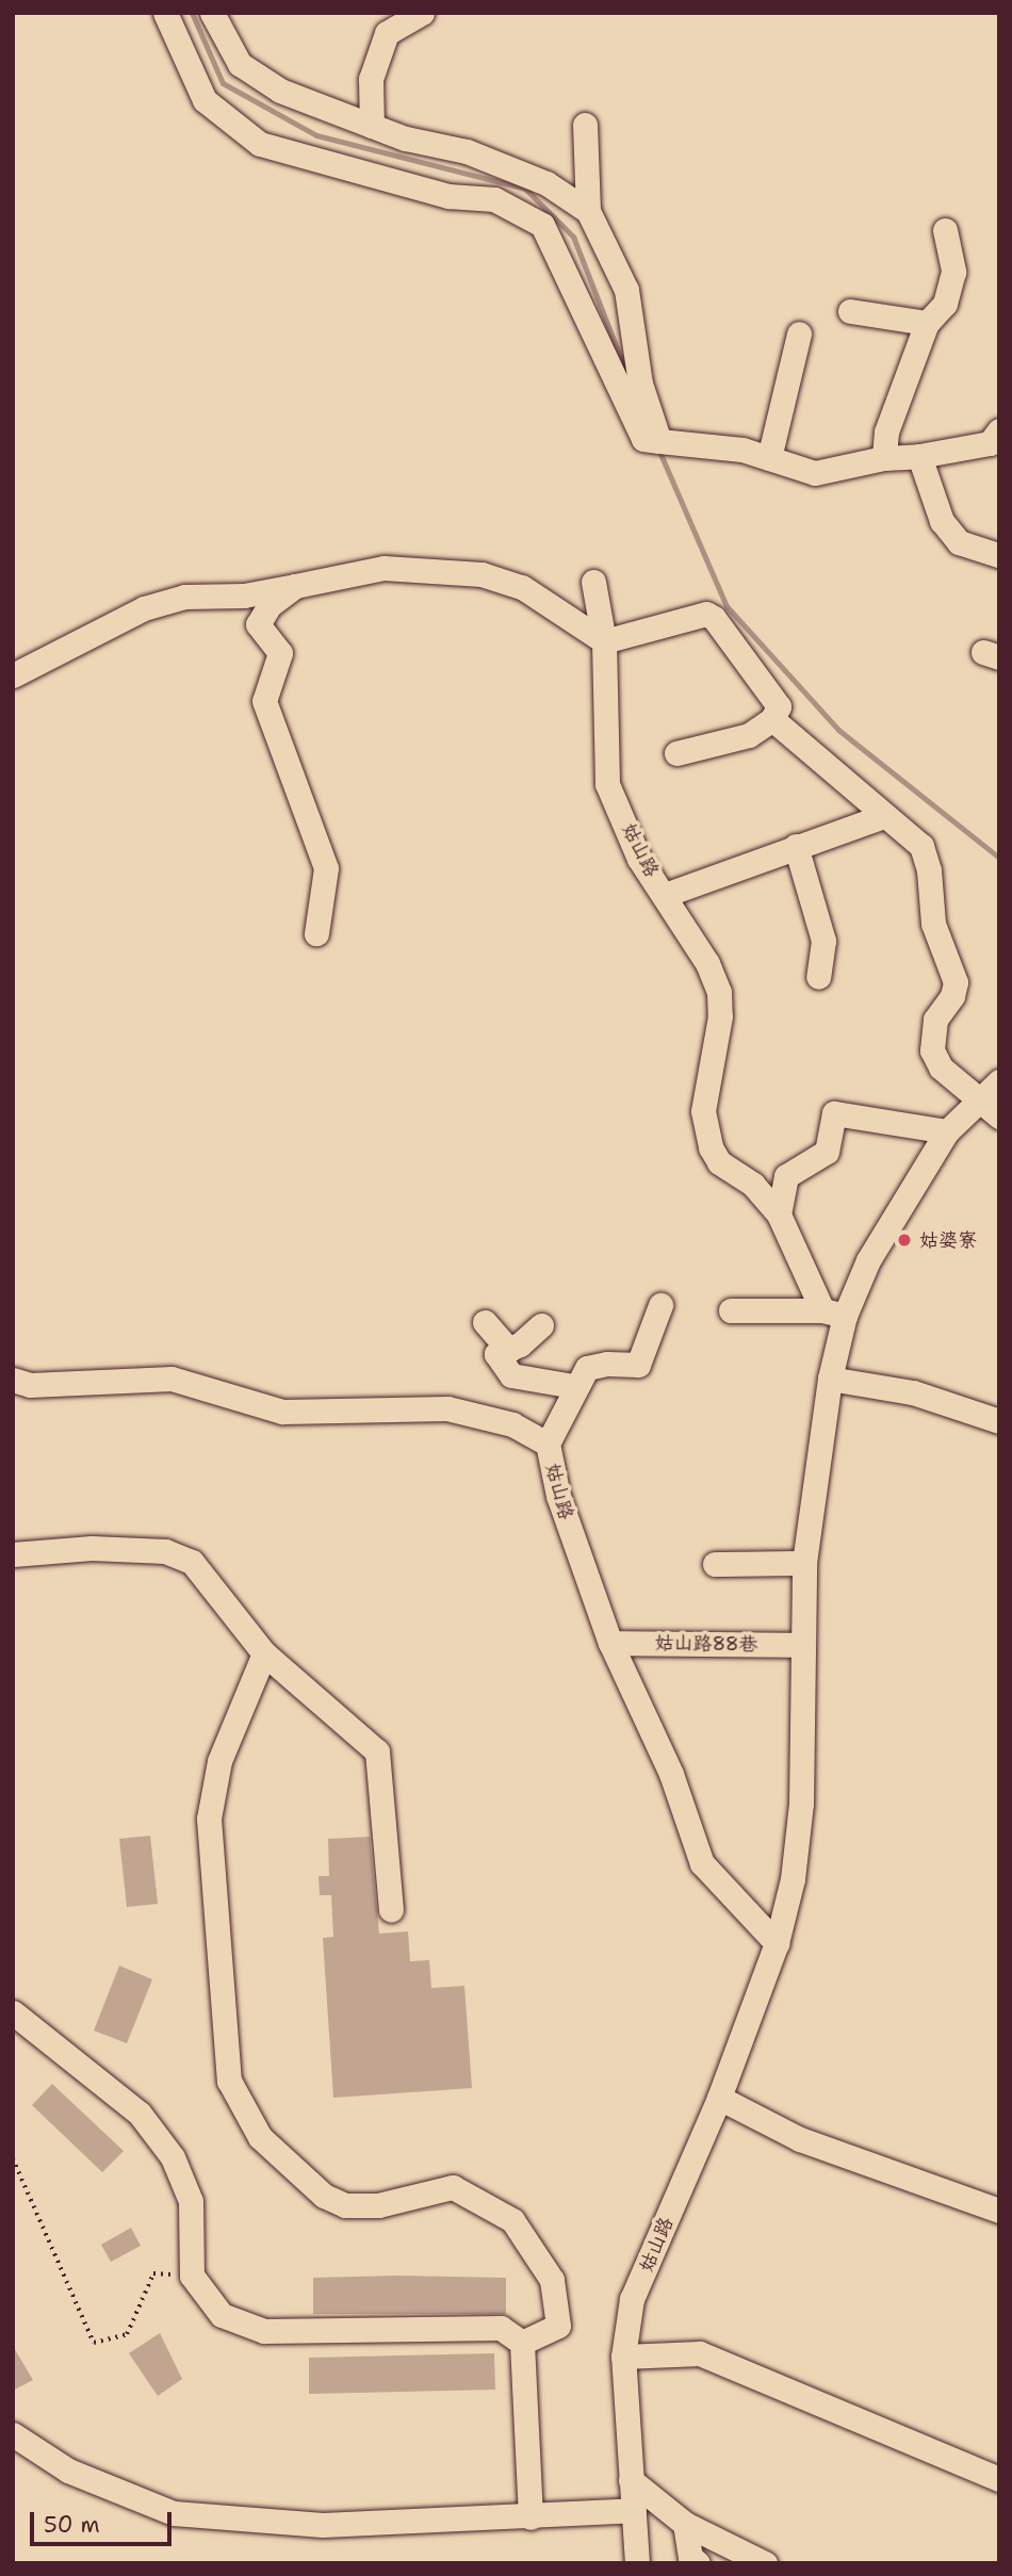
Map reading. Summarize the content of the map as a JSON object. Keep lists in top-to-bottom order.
{
  "streets": {
    "street": ["姑山路", "姑山路88巷"]
  },
  "crossings": [
    ["姑山路", "姑山路88巷"]
  ],
  "places": ["姑婆寮"],
  "scale_bar": "50 m"
}
